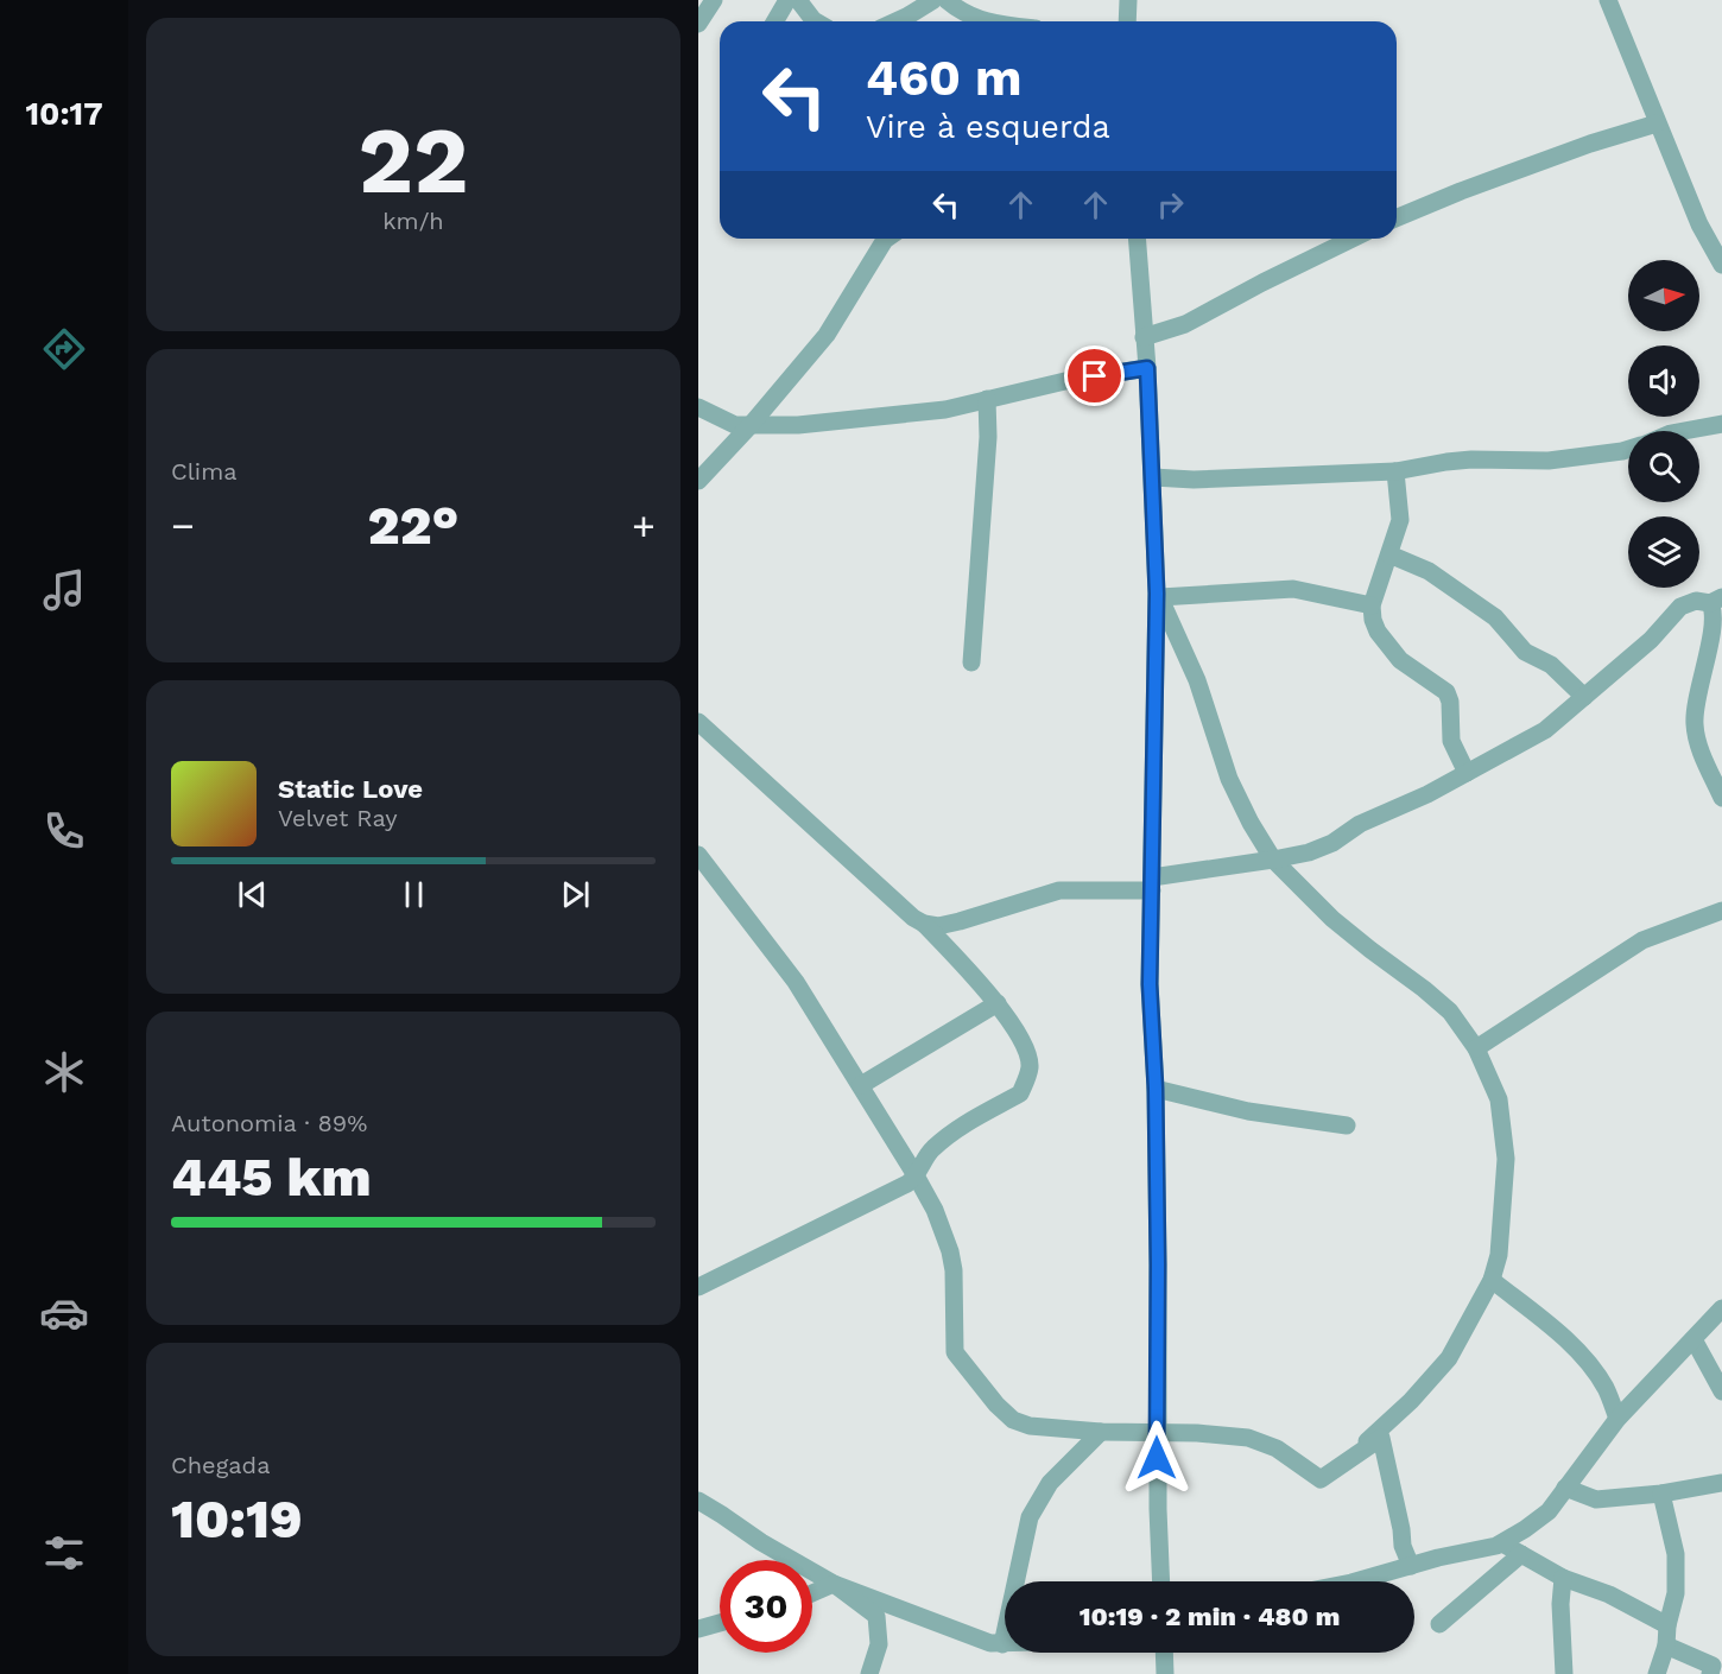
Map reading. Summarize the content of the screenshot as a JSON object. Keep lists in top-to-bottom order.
{
  "north": "right",
  "page": {
    "tabs": "10:17",
    "tile": [
      ["22", "km/h"],
      "Clima",
      ["Autonomia · 89%", "445 km"],
      ["Chegada", "10:19"]
    ],
    "turn": ["460 m", "Vire à esquerda"],
    "heat": ["−", "22°", "+"],
    "song": ["Static Love", "Velvet Ray"],
    "limit": "30",
    "trip": "10:19 · 2 min · 480 m"
  }
}
